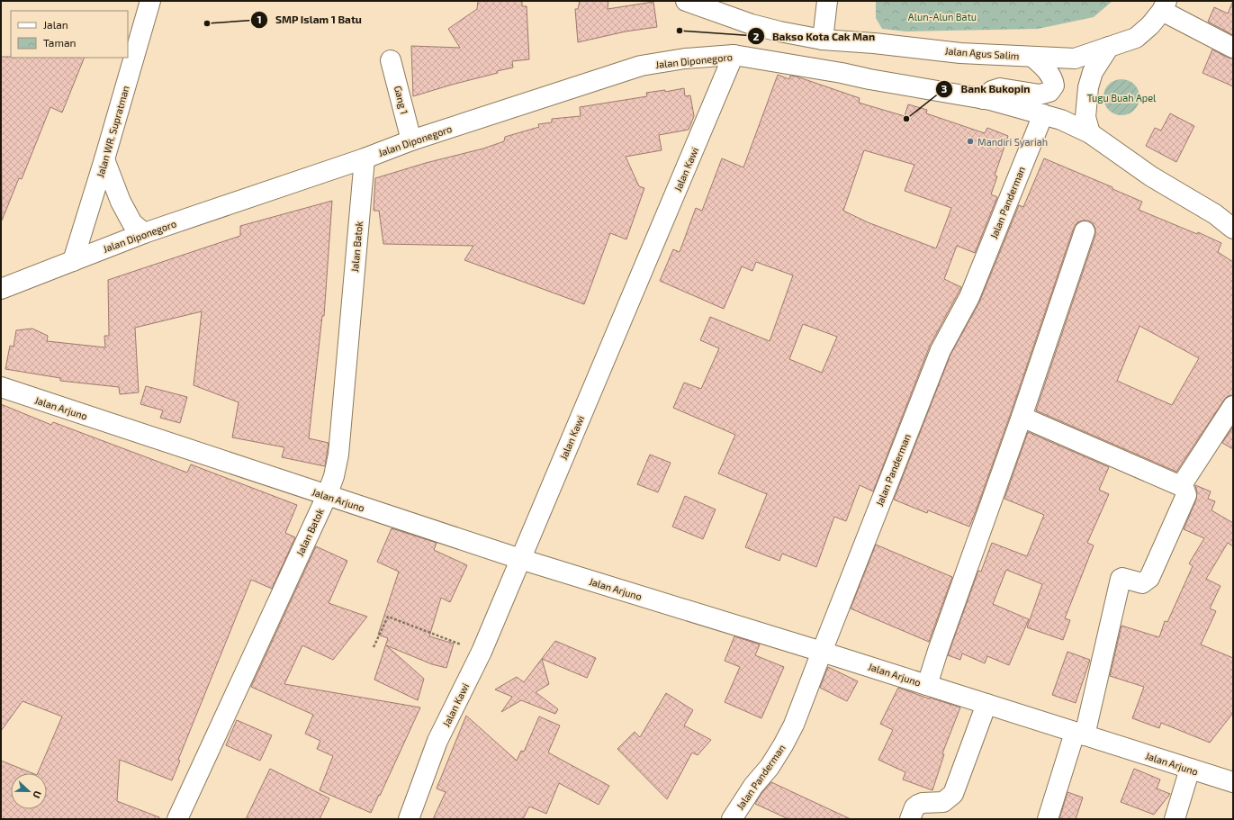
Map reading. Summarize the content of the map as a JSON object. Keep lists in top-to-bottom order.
{
  "streets": {
    "street": [
      "Jalan Agus Salim",
      "Jalan Diponegoro",
      "Gang 1",
      "Jalan WR. Supratman",
      "Jalan Kawi",
      "Jalan Panderman",
      "Jalan Batok",
      "Jalan Arjuno"
    ]
  },
  "crossings": [
    ["Jalan Diponegoro", "Gang 1"],
    ["Jalan Diponegoro", "Jalan WR. Supratman"],
    ["Jalan Diponegoro", "Jalan Kawi"],
    ["Jalan Diponegoro", "Jalan Batok"],
    ["Jalan Kawi", "Jalan Arjuno"],
    ["Jalan Panderman", "Jalan Arjuno"],
    ["Jalan Batok", "Jalan Arjuno"]
  ],
  "parks": ["Alun-Alun Batu", "Tugu Buah Apel"],
  "places": [
    "SMP Islam 1 Batu",
    "Bakso Kota Cak Man",
    "Bank Bukopin",
    "Mandiri Syariah"
  ],
  "legend": ["Jalan", "Taman"],
  "north": "right"
}
